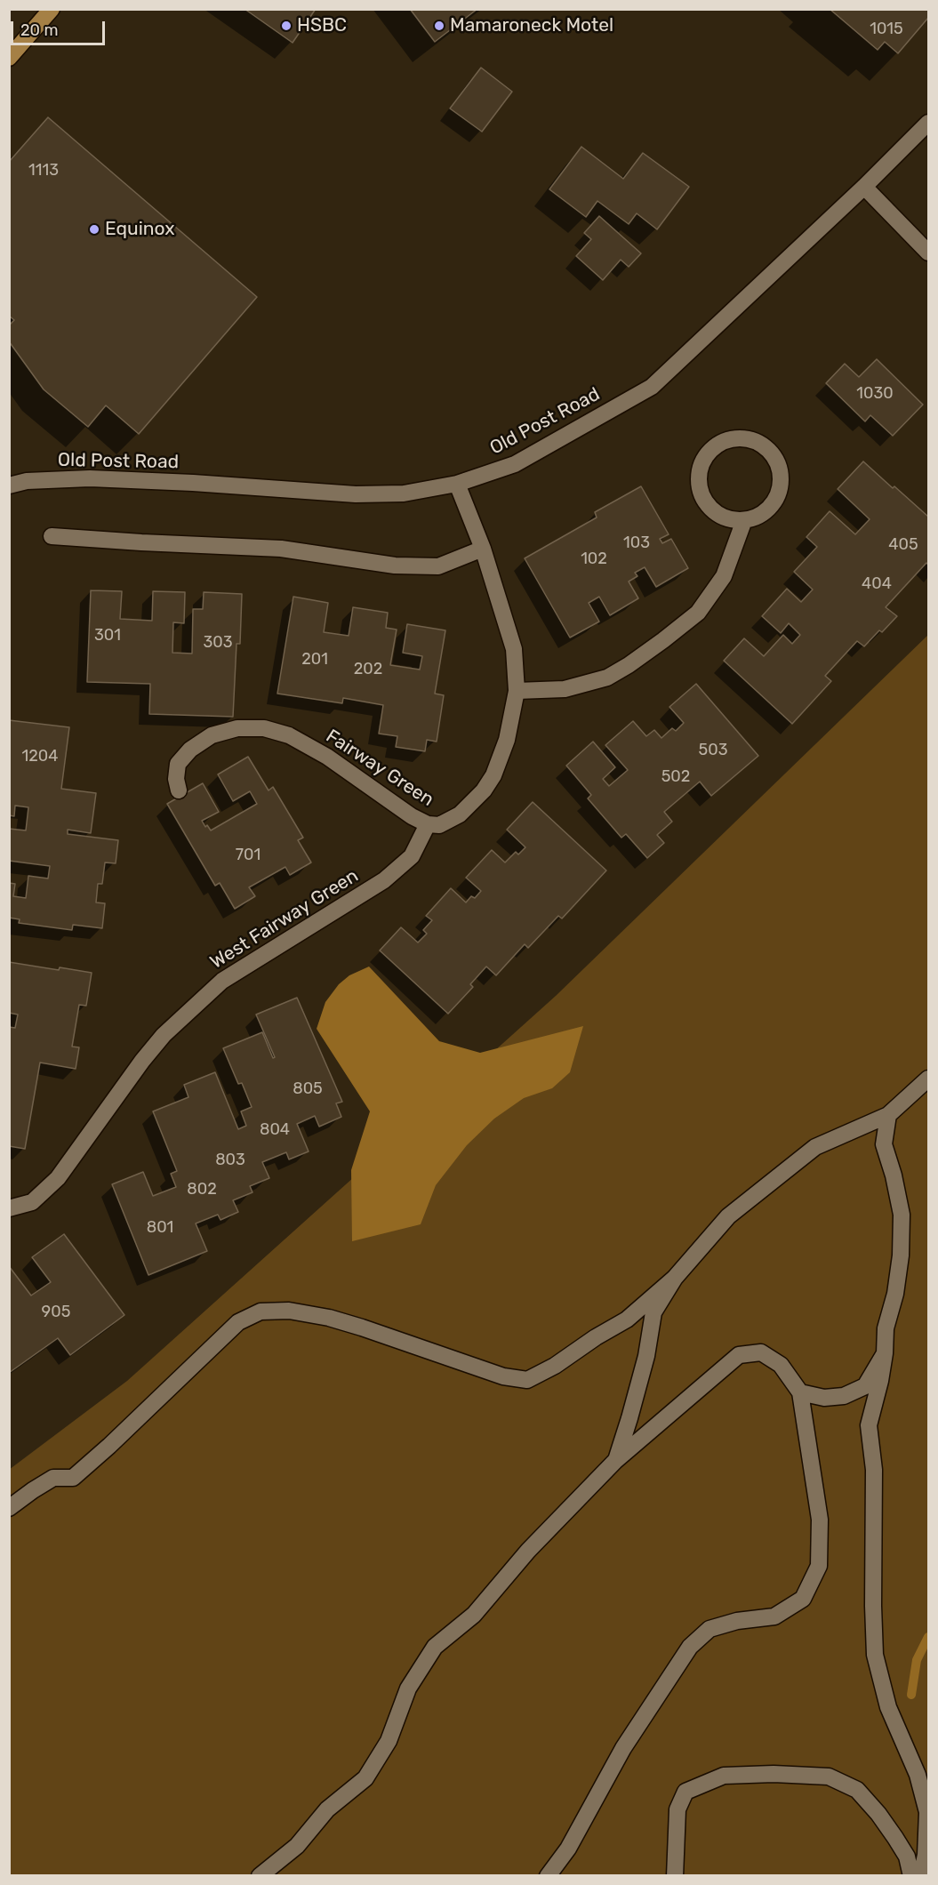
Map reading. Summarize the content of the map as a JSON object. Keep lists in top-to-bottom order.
{
  "streets": {
    "street": ["Old Post Road", "Fairway Green", "West Fairway Green"]
  },
  "crossings": [
    ["Old Post Road", "Fairway Green"],
    ["Fairway Green", "West Fairway Green"]
  ],
  "places": ["HSBC", "Mamaroneck Motel", "Equinox"],
  "house_numbers": [
    "1015",
    "1113",
    "1030",
    "103",
    "405",
    "102",
    "404",
    "301",
    "303",
    "201",
    "202",
    "503",
    "1204",
    "502",
    "701",
    "805",
    "804",
    "803",
    "802",
    "801",
    "905"
  ],
  "scale_bar": "20 m"
}
